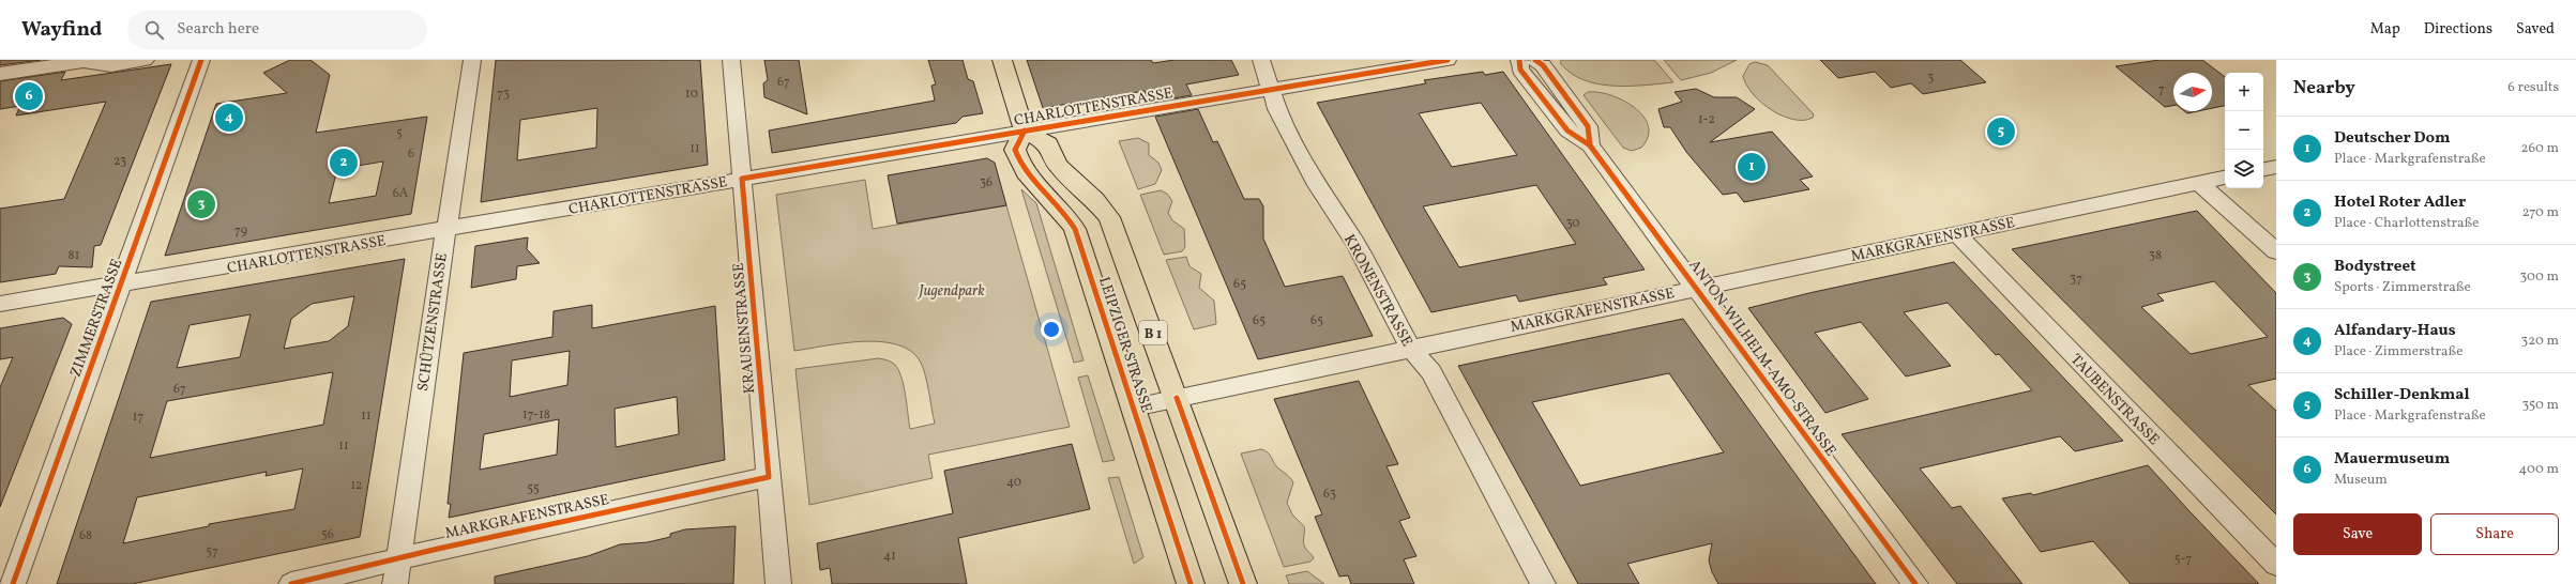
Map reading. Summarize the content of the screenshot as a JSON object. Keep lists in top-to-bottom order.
{
  "streets": {
    "main road": ["B 1", "LEIPZIGER STRASSE"],
    "street": [
      "CHARLOTTENSTRASSE",
      "MARKGRAFENSTRASSE",
      "KRONENSTRASSE",
      "ZIMMERSTRASSE",
      "SCHÜTZENSTRASSE",
      "KRAUSENSTRASSE",
      "ANTON-WILHELM-AMO-STRASSE",
      "TAUBENSTRASSE"
    ]
  },
  "crossings": [
    ["CHARLOTTENSTRASSE", "KRONENSTRASSE"],
    ["CHARLOTTENSTRASSE", "ZIMMERSTRASSE"],
    ["CHARLOTTENSTRASSE", "SCHÜTZENSTRASSE"],
    ["CHARLOTTENSTRASSE", "KRAUSENSTRASSE"],
    ["CHARLOTTENSTRASSE", "LEIPZIGER STRASSE"],
    ["MARKGRAFENSTRASSE", "KRONENSTRASSE"],
    ["MARKGRAFENSTRASSE", "SCHÜTZENSTRASSE"],
    ["MARKGRAFENSTRASSE", "KRAUSENSTRASSE"],
    ["MARKGRAFENSTRASSE", "LEIPZIGER STRASSE"],
    ["MARKGRAFENSTRASSE", "ANTON-WILHELM-AMO-STRASSE"],
    ["MARKGRAFENSTRASSE", "TAUBENSTRASSE"]
  ],
  "parks": ["Jugendpark"],
  "house_numbers": [
    "3",
    "67",
    "7",
    "73",
    "10",
    "1-2",
    "5",
    "11",
    "6",
    "23",
    "36",
    "6A",
    "30",
    "79",
    "81",
    "38",
    "37",
    "65",
    "65",
    "65",
    "67",
    "17-18",
    "11",
    "17",
    "11",
    "40",
    "12",
    "55",
    "63",
    "56",
    "68",
    "57",
    "41",
    "5-7"
  ],
  "north": "right",
  "page": {
    "header": "Wayfind",
    "search": "Search here",
    "nav": ["Map", "Directions", "Saved"],
    "heading": ["Nearby", "6 results"],
    "map_buttons": ["+", "−"],
    "pins": [
      "6",
      "4",
      "5",
      "2",
      "1",
      "3"
    ],
    "list": [
      {
        "mark": "1",
        "name": "Deutscher Dom",
        "note": "Place · Markgrafenstraße",
        "value": "260 m"
      },
      {
        "mark": "2",
        "name": "Hotel Roter Adler",
        "note": "Place · Charlottenstraße",
        "value": "270 m"
      },
      {
        "mark": "3",
        "name": "Bodystreet",
        "note": "Sports · Zimmerstraße",
        "value": "300 m"
      },
      {
        "mark": "4",
        "name": "Alfandary-Haus",
        "note": "Place · Zimmerstraße",
        "value": "320 m"
      },
      {
        "mark": "5",
        "name": "Schiller-Denkmal",
        "note": "Place · Markgrafenstraße",
        "value": "350 m"
      },
      {
        "mark": "6",
        "name": "Mauermuseum",
        "note": "Museum",
        "value": "400 m"
      }
    ],
    "buttons": ["Save", "Share"]
  }
}
